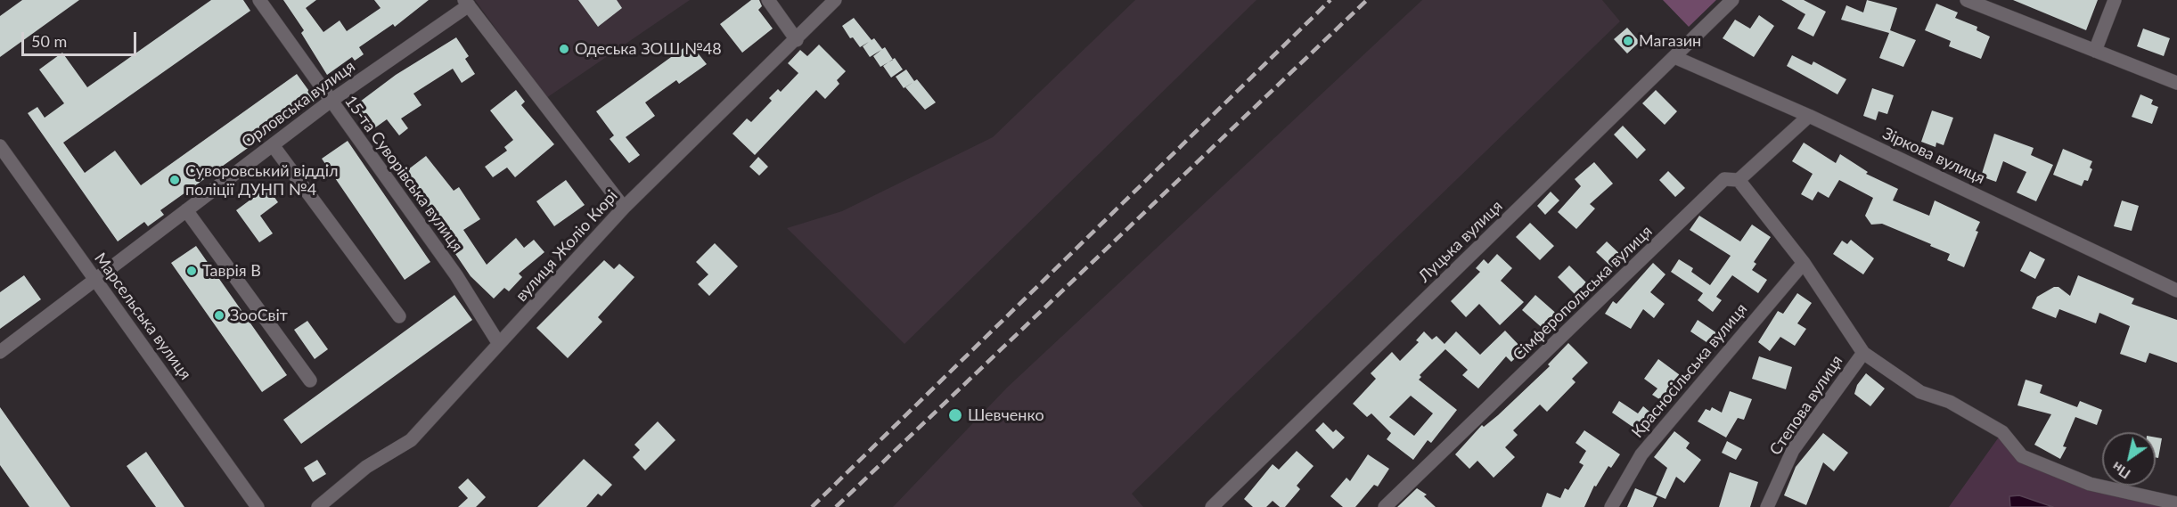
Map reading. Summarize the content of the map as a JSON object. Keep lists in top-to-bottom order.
{
  "streets": {
    "street": [
      "Орловська вулиця",
      "Зіркова вулиця",
      "15-та Суворівська вулиця",
      "Луцька вулиця",
      "вулиця Жоліо Кюрі",
      "Сімферопольська вулиця",
      "Марсельська вулиця",
      "Красносільська вулиця",
      "Степова вулиця"
    ]
  },
  "crossings": [
    ["Орловська вулиця", "15-та Суворівська вулиця"],
    ["Орловська вулиця", "Марсельська вулиця"],
    ["Зіркова вулиця", "Луцька вулиця"],
    ["Зіркова вулиця", "Сімферопольська вулиця"],
    ["15-та Суворівська вулиця", "вулиця Жоліо Кюрі"]
  ],
  "places": [
    "Магазин",
    "Одеська ЗОШ №48",
    "Суворовський відділ поліції ДУНП №4",
    "Таврія В",
    "ЗооСвіт",
    "Шевченко"
  ],
  "scale_bar": "50 m",
  "north": "bottom left"
}
